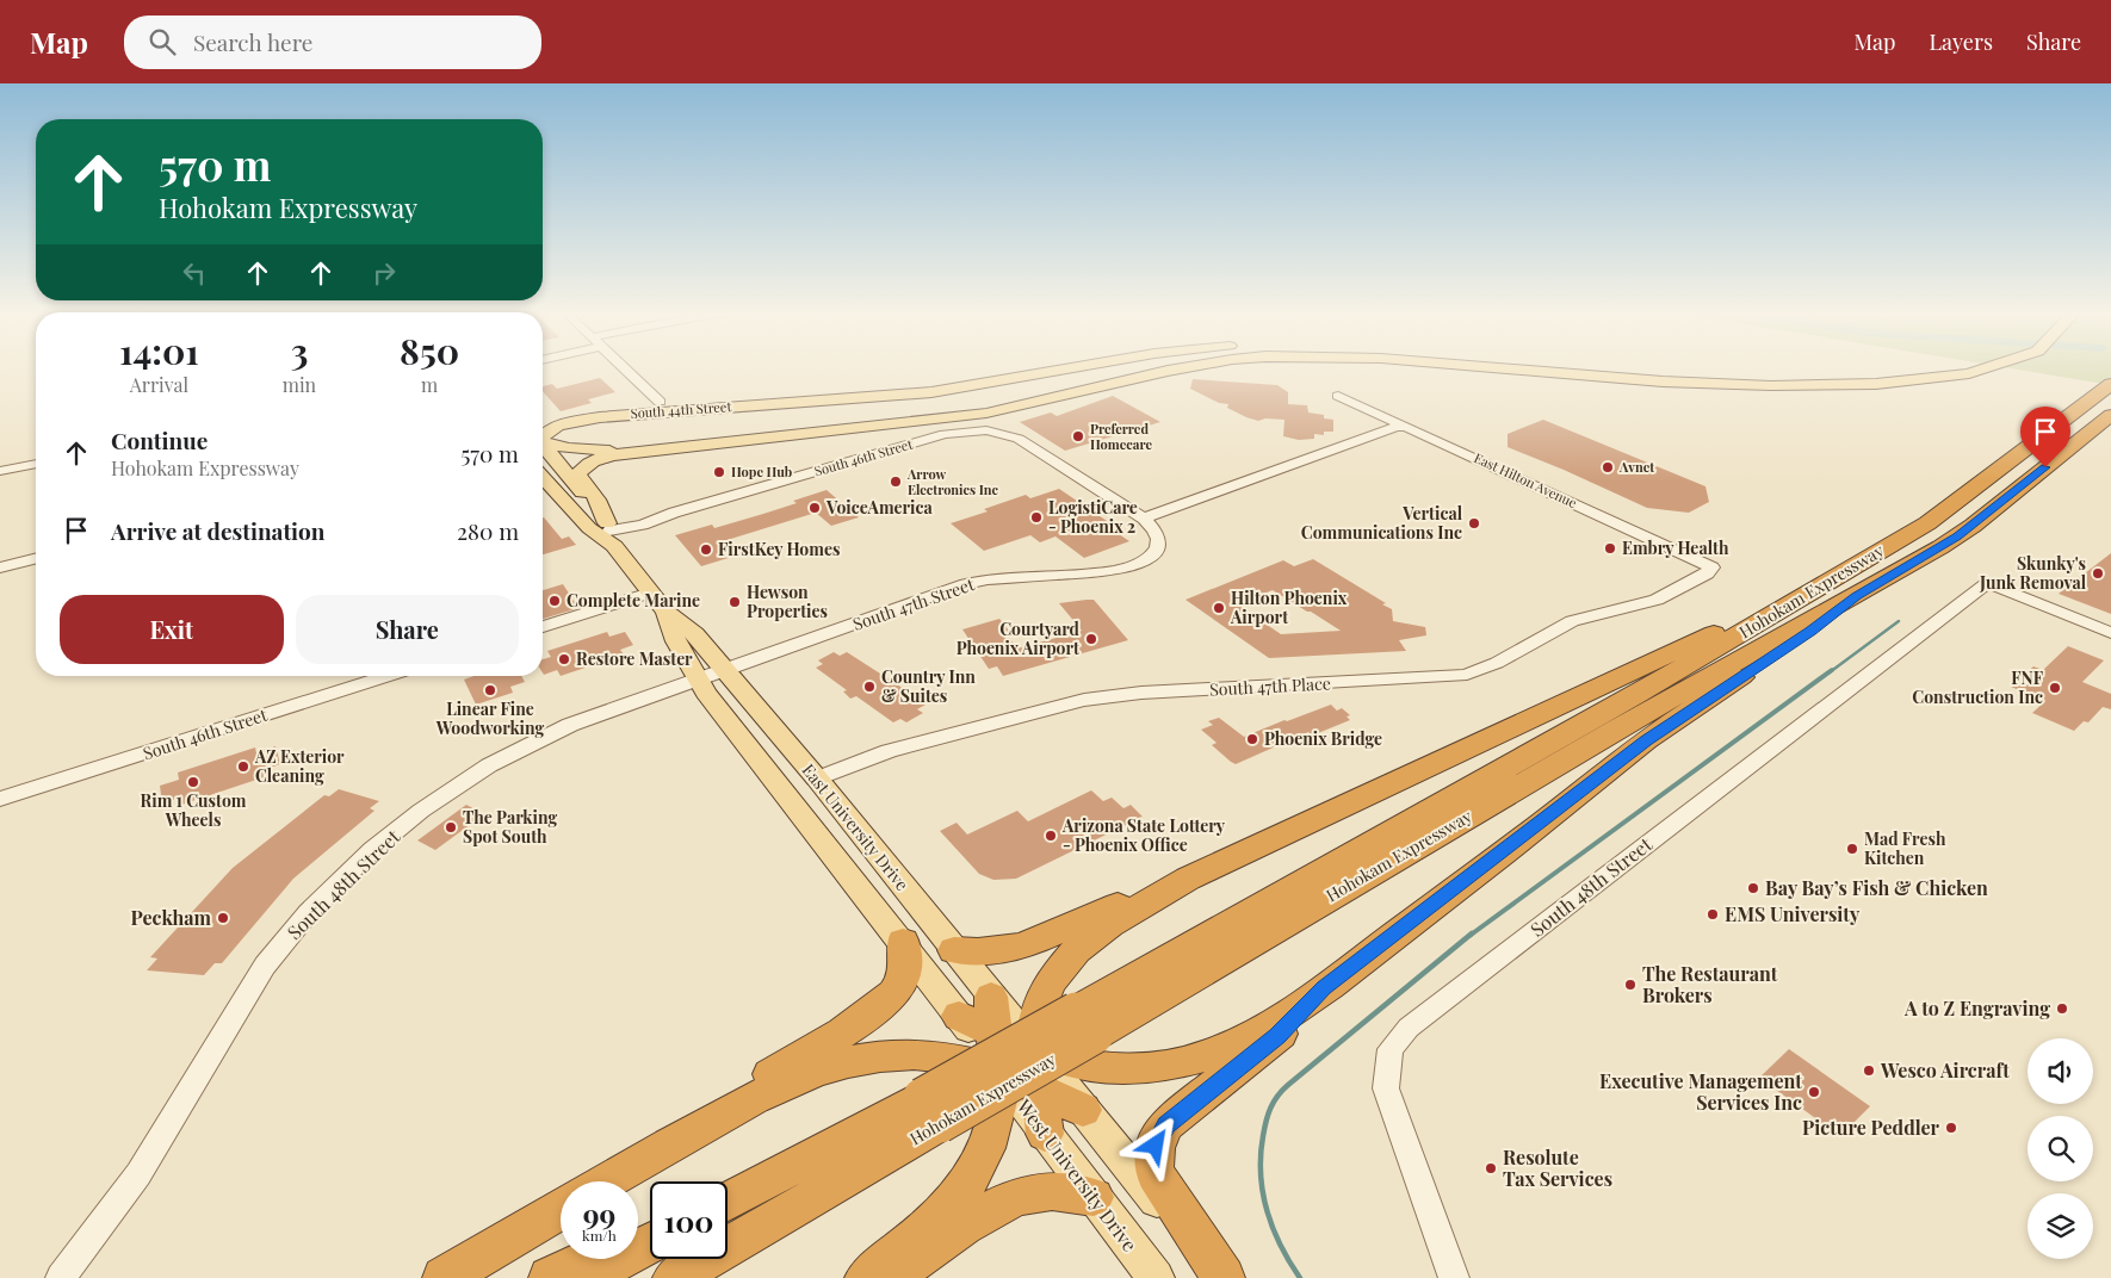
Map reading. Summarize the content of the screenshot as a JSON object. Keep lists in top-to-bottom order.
{
  "streets": {
    "highway": ["Hohokam Expressway"],
    "main road": ["South 44th Street", "East University Drive", "West University Drive"],
    "street": [
      "South 46th Street",
      "East Hilton Avenue",
      "South 47th Street",
      "South 47th Place",
      "South 48th Street"
    ]
  },
  "crossings": [
    ["South 44th Street", "South 46th Street"],
    ["South 44th Street", "East University Drive"],
    ["South 46th Street", "South 47th Street"],
    ["South 46th Street", "East University Drive"],
    ["East Hilton Avenue", "South 47th Place"],
    ["South 47th Street", "East University Drive"],
    ["South 47th Street", "South 48th Street"],
    ["South 47th Place", "East University Drive"],
    ["East University Drive", "South 48th Street"],
    ["East University Drive", "West University Drive"]
  ],
  "places": [
    "Preferred Homecare",
    "Avnet",
    "Hope Hub",
    "Arrow Electronics Inc",
    "VoiceAmerica",
    "LogistiCare - Phoenix 2",
    "Vertical Communications Inc",
    "Embry Health",
    "FirstKey Homes",
    "Skunky's Junk Removal",
    "Complete Marine",
    "Hewson Properties",
    "Hilton Phoenix Airport",
    "Courtyard Phoenix Airport",
    "Restore Master",
    "Country Inn & Suites",
    "FNF Construction Inc",
    "Linear Fine Woodworking",
    "Phoenix Bridge",
    "AZ Exterior Cleaning",
    "Rim 1 Custom Wheels",
    "The Parking Spot South",
    "Arizona State Lottery - Phoenix Office",
    "Mad Fresh Kitchen",
    "Bay Bay’s Fish & Chicken",
    "EMS University",
    "Peckham",
    "The Restaurant Brokers",
    "A to Z Engraving",
    "Wesco Aircraft",
    "Executive Management Services Inc",
    "Picture Peddler",
    "Resolute Tax Services"
  ],
  "page": {
    "header": "Map",
    "search": "Search here",
    "nav": ["Map", "Layers", "Share"],
    "turn": ["570 m", "Hohokam Expressway"],
    "eta": [
      "14:01",
      "Arrival",
      "3",
      "min",
      "850",
      "m"
    ],
    "list": [
      {
        "name": "Continue",
        "note": "Hohokam Expressway",
        "value": "570 m"
      },
      {
        "name": "Arrive at destination",
        "value": "280 m"
      }
    ],
    "buttons": ["Exit", "Share"],
    "speed": "99 km/h",
    "limit": "100"
  }
}
